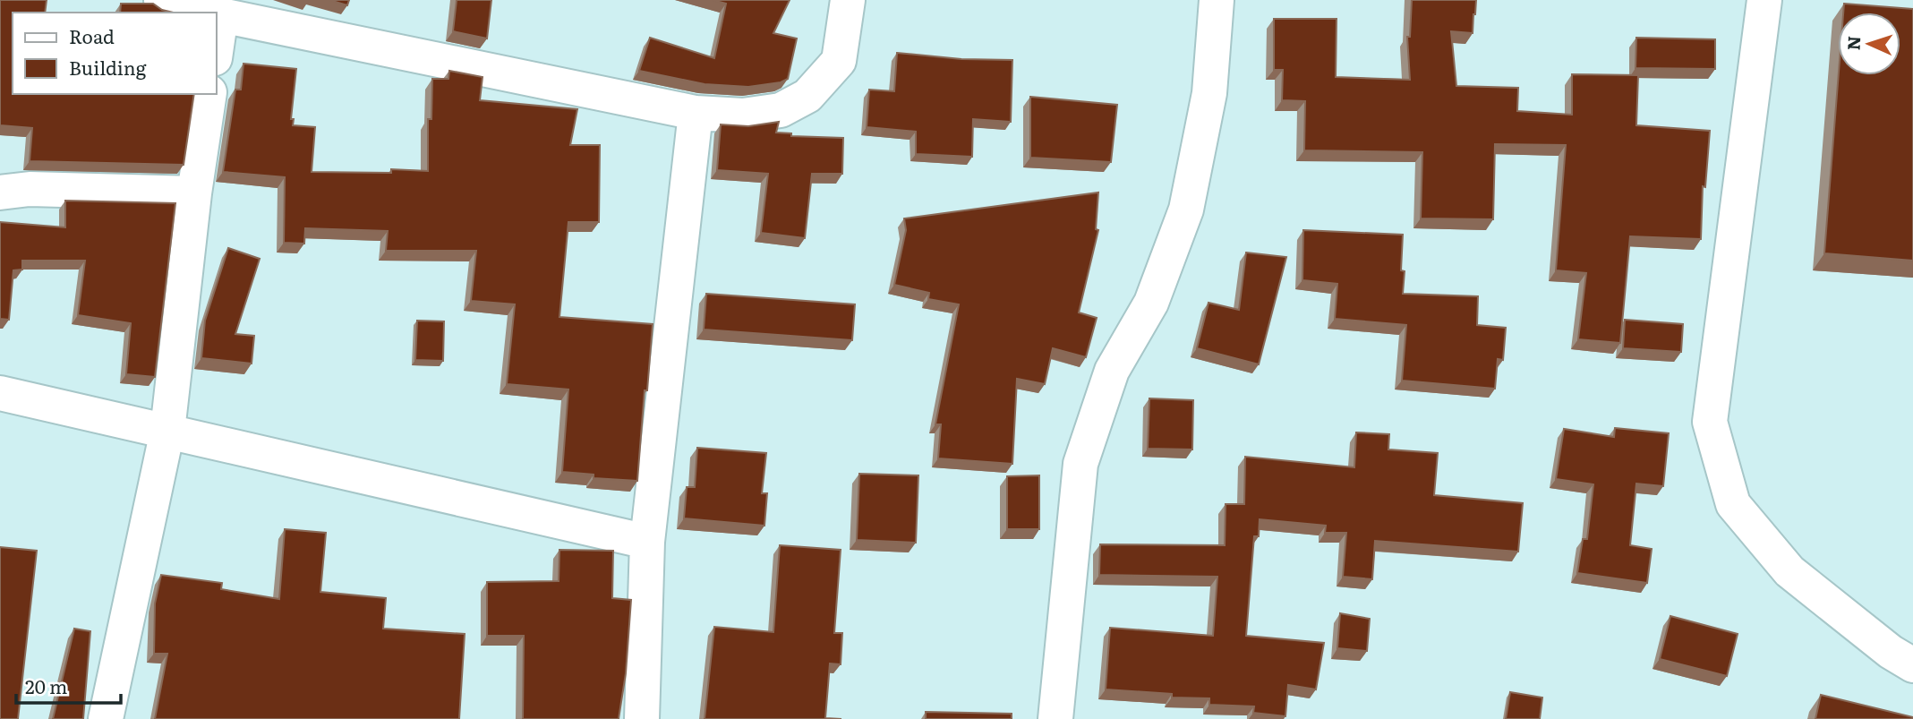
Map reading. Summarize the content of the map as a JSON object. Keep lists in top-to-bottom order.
{
  "legend": ["Road", "Building"],
  "scale_bar": "20 m",
  "north": "left"
}
